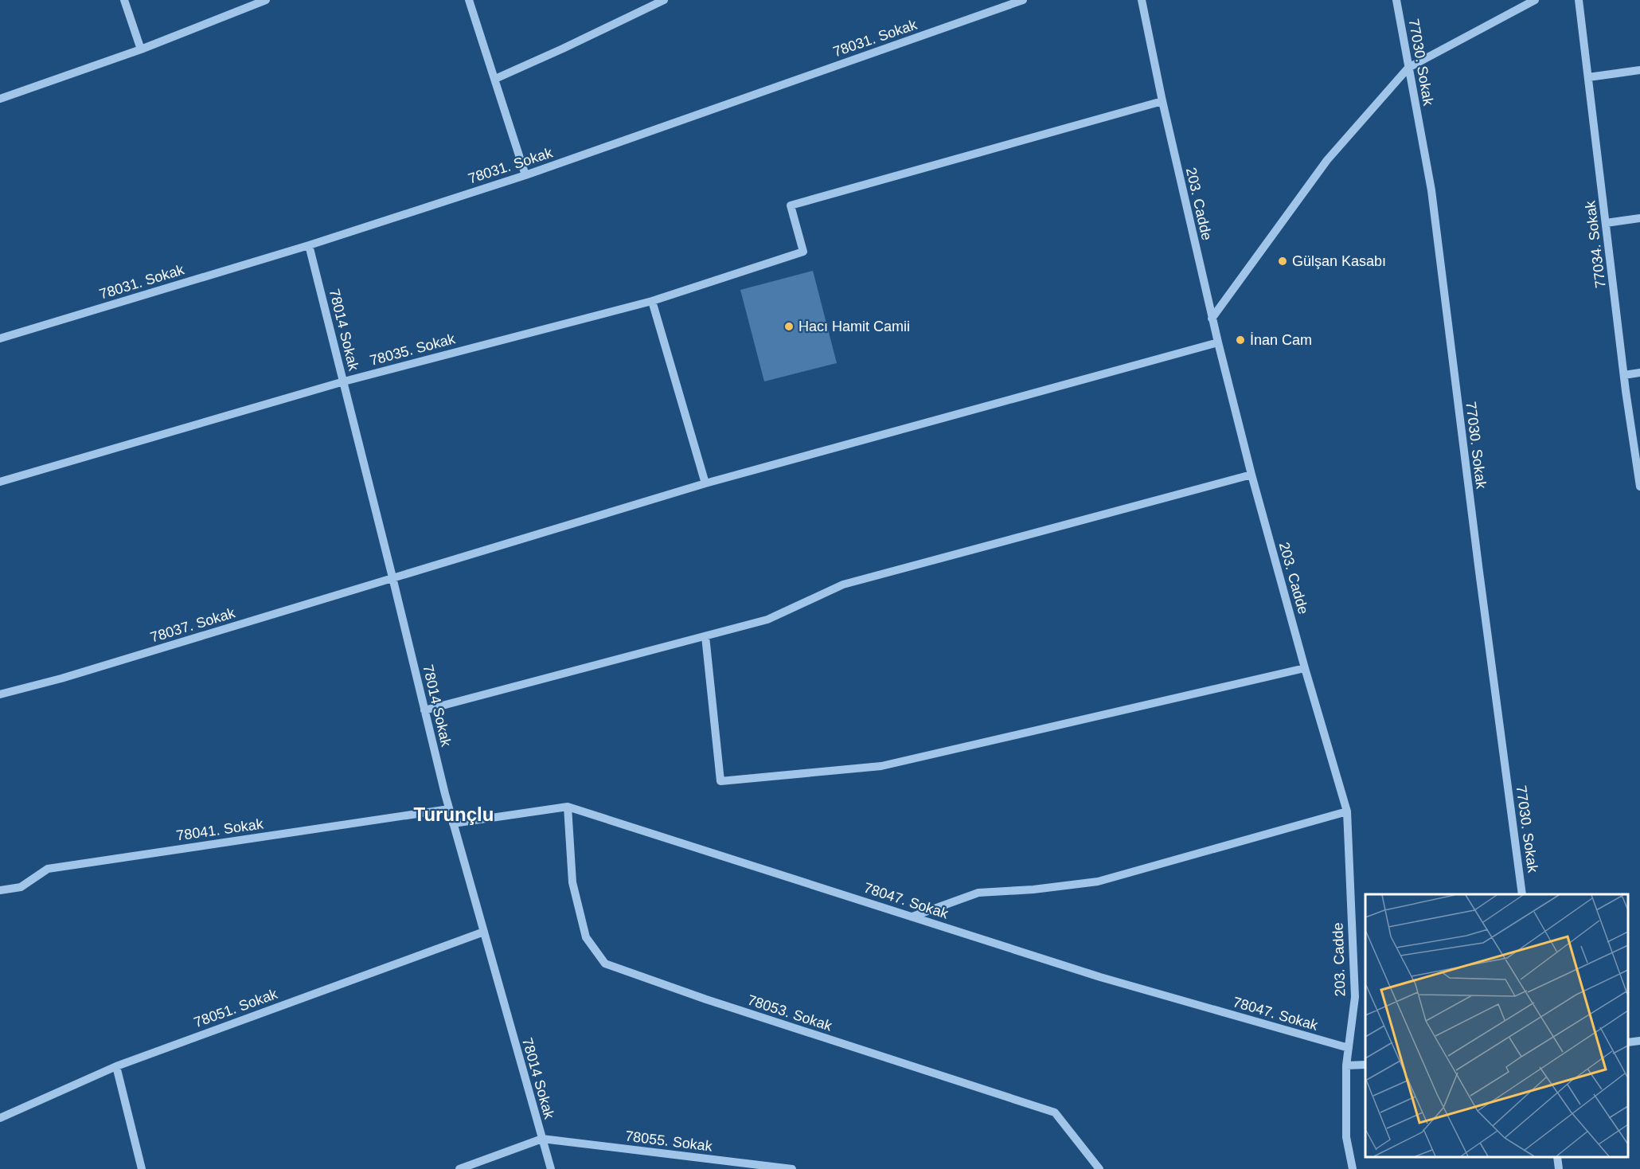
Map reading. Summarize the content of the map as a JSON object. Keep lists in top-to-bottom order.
{
  "streets": {
    "street": [
      "78031. Sokak",
      "77030. Sokak",
      "203. Cadde",
      "77034. Sokak",
      "78014 Sokak",
      "78035. Sokak",
      "78037. Sokak",
      "78041. Sokak",
      "78047. Sokak",
      "78051. Sokak",
      "78053. Sokak",
      "78055. Sokak"
    ]
  },
  "crossings": [
    ["78031. Sokak", "78014 Sokak"],
    ["203. Cadde", "78035. Sokak"],
    ["203. Cadde", "78037. Sokak"],
    ["203. Cadde", "78047. Sokak"],
    ["78014 Sokak", "78035. Sokak"],
    ["78014 Sokak", "78037. Sokak"],
    ["78014 Sokak", "78041. Sokak"],
    ["78014 Sokak", "78047. Sokak"],
    ["78014 Sokak", "78051. Sokak"],
    ["78014 Sokak", "78055. Sokak"],
    ["78047. Sokak", "78053. Sokak"]
  ],
  "districts": ["Turunçlu"],
  "places": ["Gülşan Kasabı", "Hacı Hamit Camii", "İnan Cam"]
}
